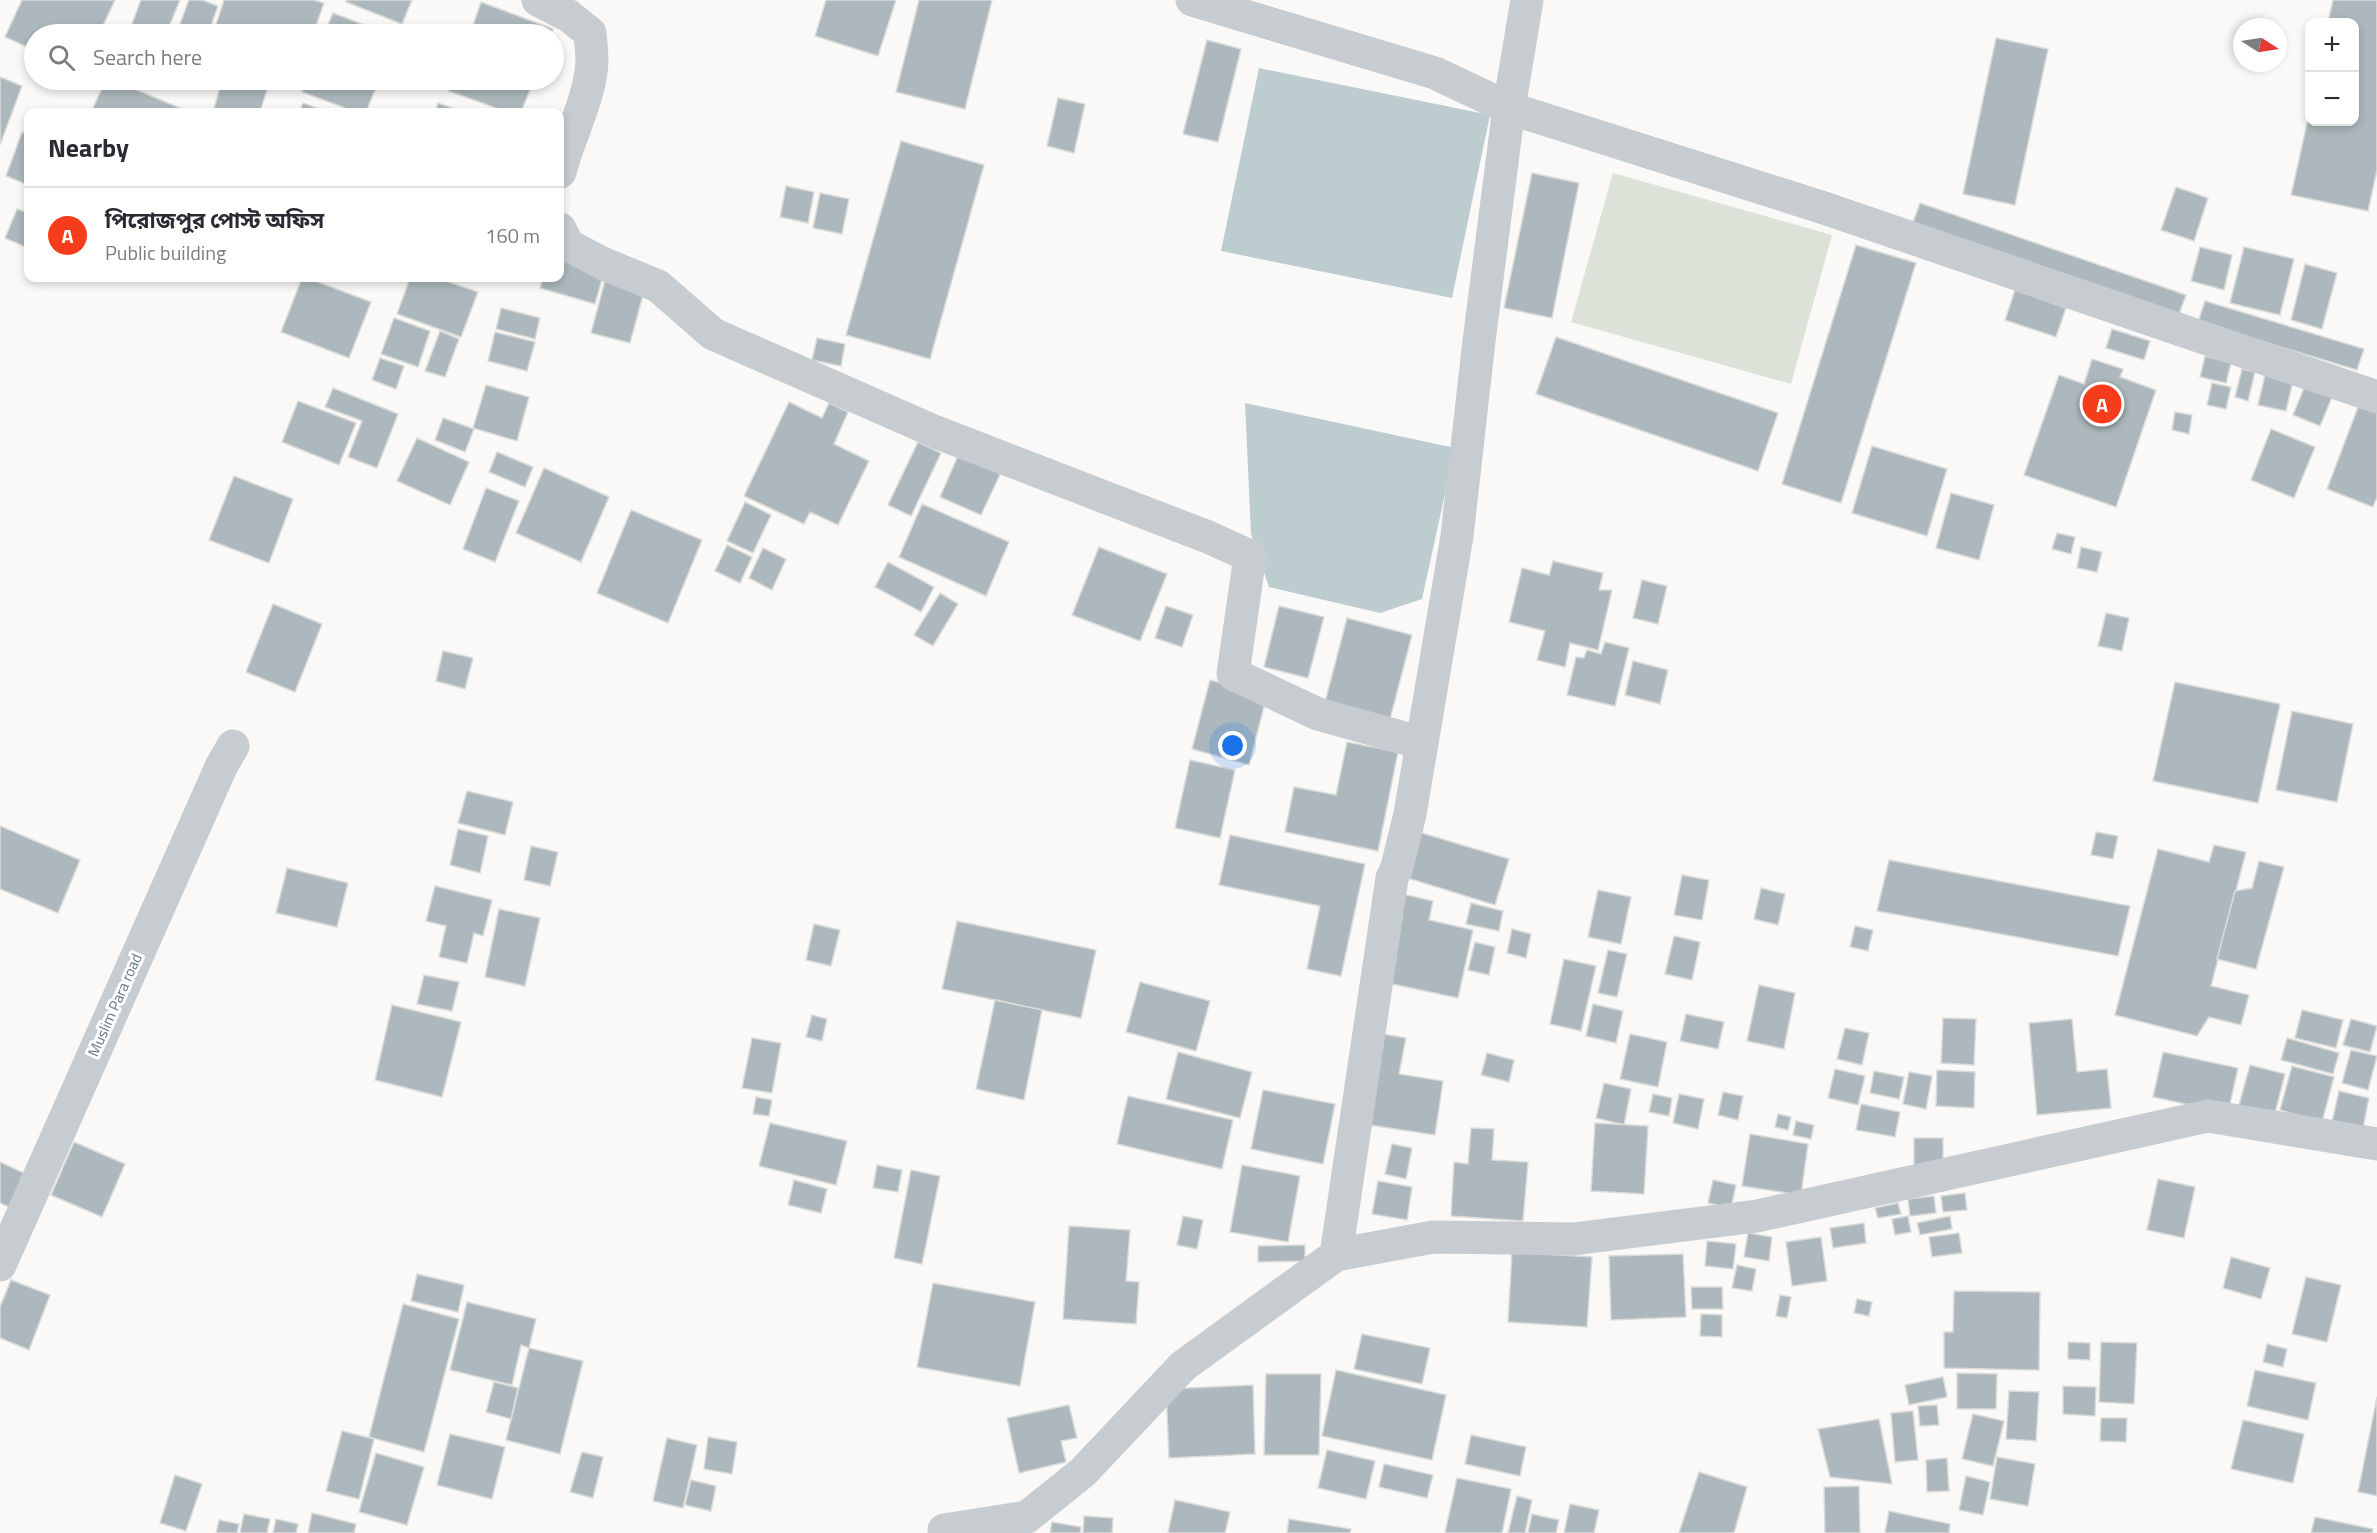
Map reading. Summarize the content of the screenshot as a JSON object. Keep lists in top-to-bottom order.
{
  "streets": {
    "street": ["Muslim Para road"]
  },
  "north": "right",
  "page": {
    "map_buttons": ["+", "−"],
    "search": "Search here",
    "heading": "Nearby",
    "list": [
      {
        "mark": "A",
        "name": "পিরোজপুর পোস্ট অফিস",
        "note": "Public building",
        "value": "160 m"
      }
    ],
    "pins": "A"
  }
}
